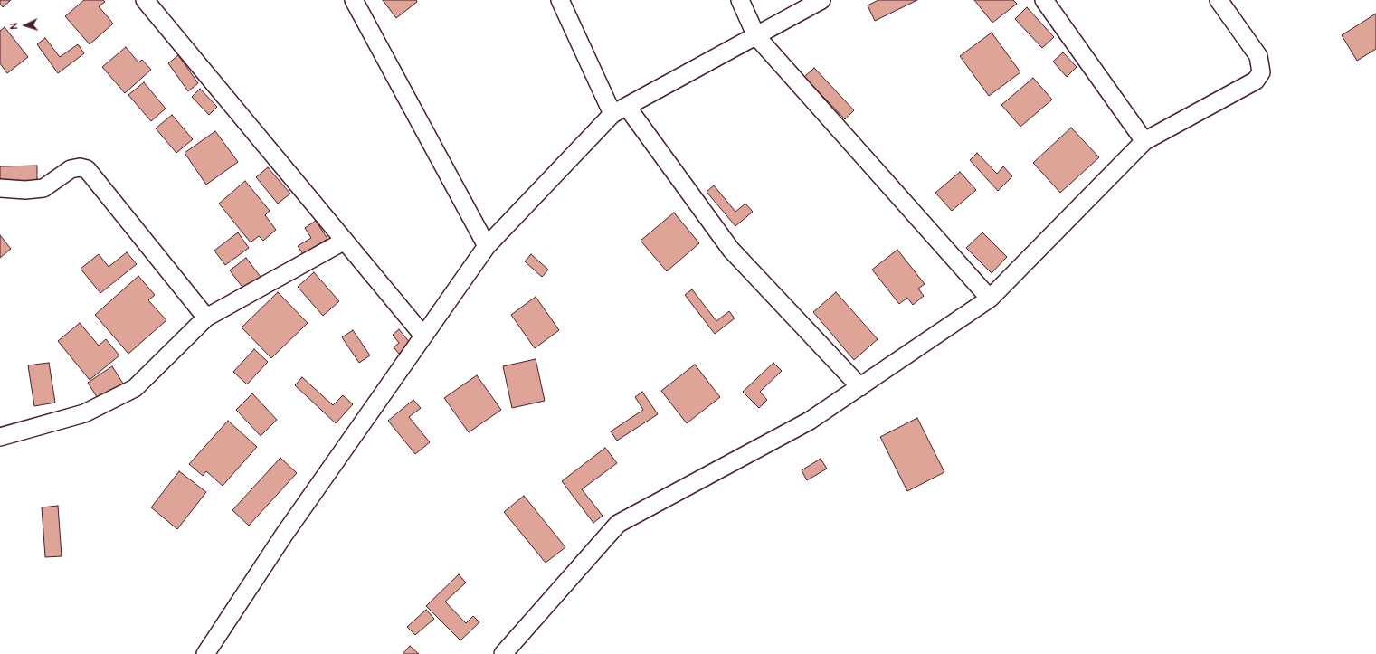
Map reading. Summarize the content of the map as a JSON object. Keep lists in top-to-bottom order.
{
  "north": "left"
}
